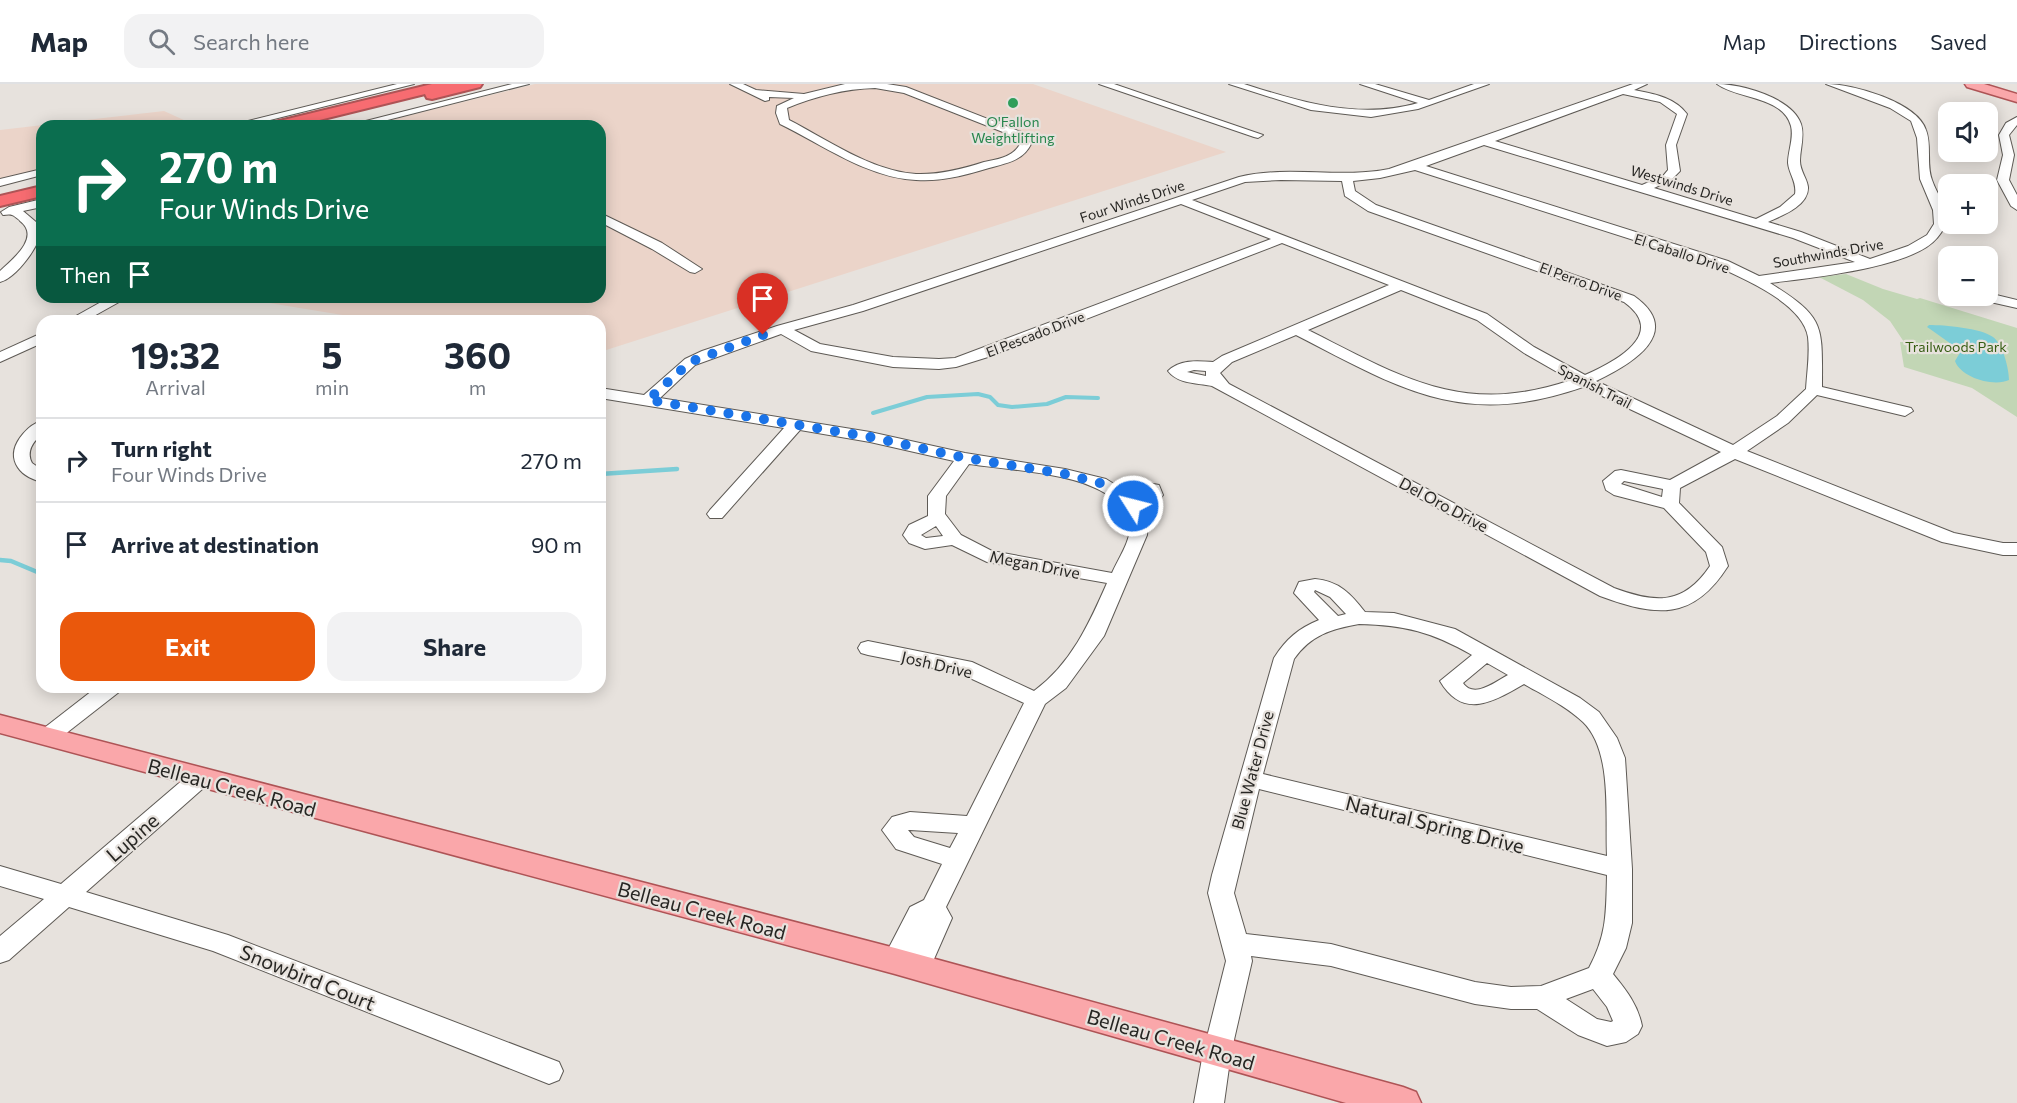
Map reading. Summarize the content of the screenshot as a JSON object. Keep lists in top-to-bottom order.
{
  "streets": {
    "main road": ["Belleau Creek Road"],
    "street": [
      "Westwinds Drive",
      "Four Winds Drive",
      "El Caballo Drive",
      "Southwinds Drive",
      "El Perro Drive",
      "El Pescado Drive",
      "Spanish Trail",
      "Del Oro Drive",
      "Megan Drive",
      "Josh Drive",
      "Blue Water Drive",
      "Natural Spring Drive",
      "Lupine",
      "Snowbird Court"
    ]
  },
  "crossings": [
    ["Westwinds Drive", "Four Winds Drive"],
    ["Westwinds Drive", "Southwinds Drive"],
    ["Four Winds Drive", "El Caballo Drive"],
    ["Four Winds Drive", "El Perro Drive"],
    ["Four Winds Drive", "El Pescado Drive"],
    ["Four Winds Drive", "Spanish Trail"],
    ["El Caballo Drive", "Southwinds Drive"],
    ["El Perro Drive", "Spanish Trail"],
    ["El Perro Drive", "Del Oro Drive"],
    ["El Pescado Drive", "Spanish Trail"],
    ["Spanish Trail", "Del Oro Drive"],
    ["Blue Water Drive", "Belleau Creek Road"],
    ["Blue Water Drive", "Natural Spring Drive"],
    ["Belleau Creek Road", "Lupine"],
    ["Lupine", "Snowbird Court"]
  ],
  "parks": ["Trailwoods Park"],
  "places": ["O'Fallon Weightlifting"],
  "page": {
    "header": "Map",
    "search": "Search here",
    "nav": ["Map", "Directions", "Saved"],
    "map_buttons": ["+", "−"],
    "turn": ["270 m", "Four Winds Drive"],
    "then": "Then",
    "eta": [
      "19:32",
      "Arrival",
      "5",
      "min",
      "360",
      "m"
    ],
    "list": [
      {
        "name": "Turn right",
        "note": "Four Winds Drive",
        "value": "270 m"
      },
      {
        "name": "Arrive at destination",
        "value": "90 m"
      }
    ],
    "buttons": ["Exit", "Share"]
  }
}
